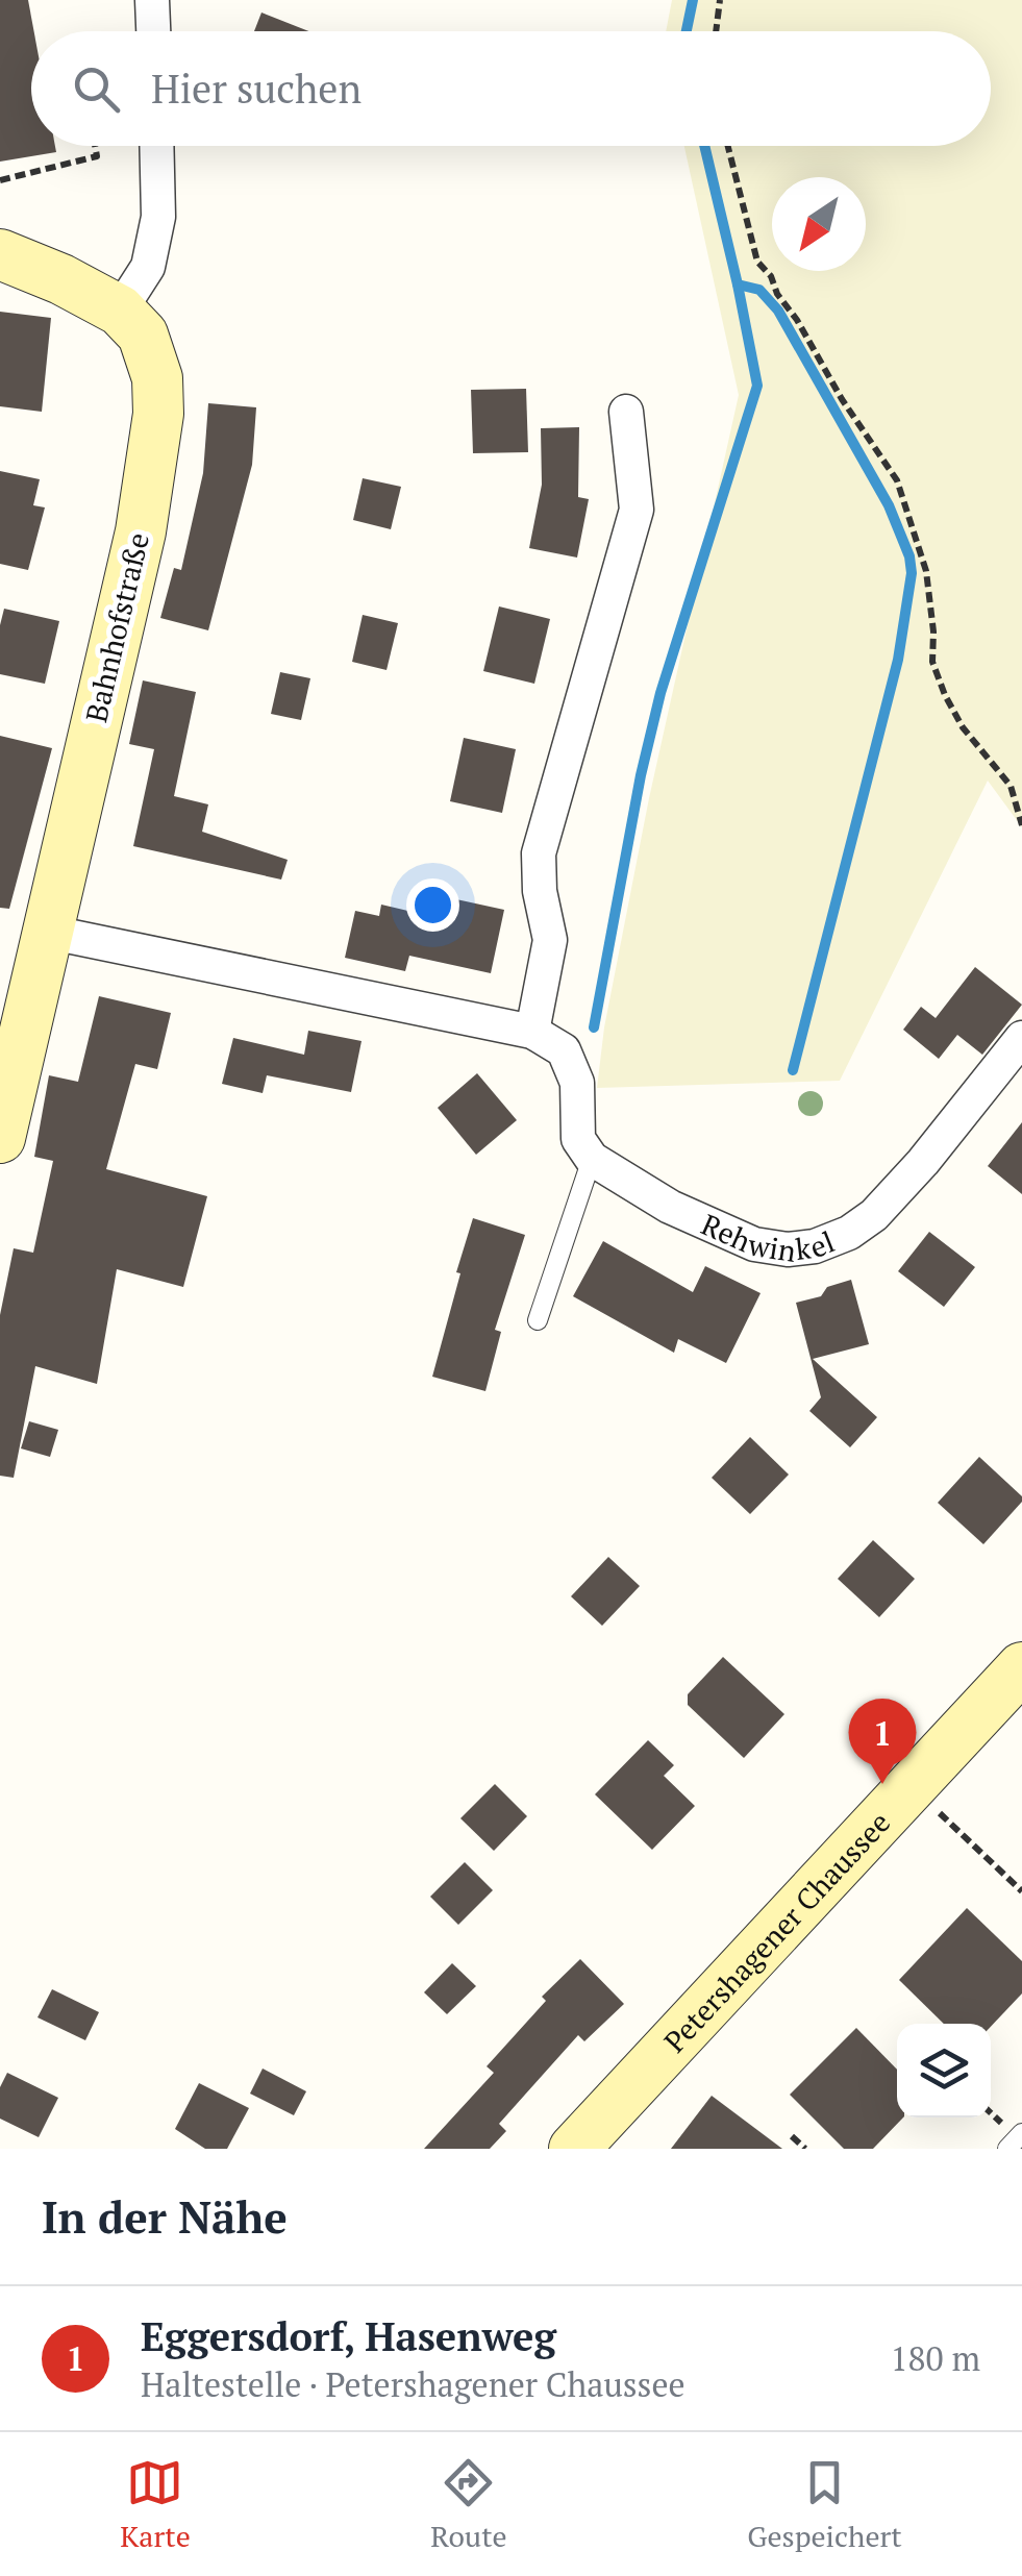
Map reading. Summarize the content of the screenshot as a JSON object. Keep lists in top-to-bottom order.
{
  "streets": {
    "main road": ["Bahnhofstraße", "Petershagener Chaussee"],
    "street": ["Rehwinkel"]
  },
  "north": "bottom left",
  "page": {
    "search": "Hier suchen",
    "pins": "1",
    "heading": "In der Nähe",
    "list": [
      {
        "mark": "1",
        "name": "Eggersdorf, Hasenweg",
        "note": "Haltestelle · Petershagener Chaussee",
        "value": "180 m"
      }
    ],
    "nav": ["Karte", "Route", "Gespeichert"]
  }
}
